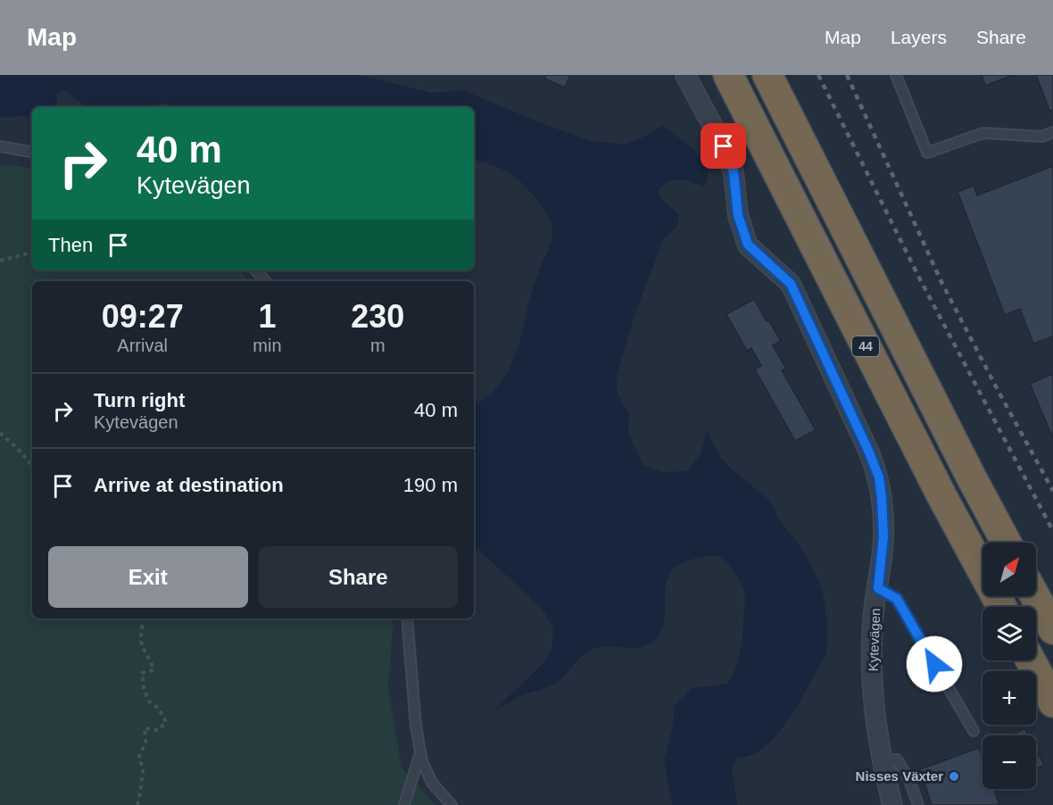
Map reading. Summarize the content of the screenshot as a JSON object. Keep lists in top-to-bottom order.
{
  "streets": {
    "highway": ["44"],
    "street": ["Kytevägen"]
  },
  "places": ["Nisses Växter"],
  "north": "top right",
  "page": {
    "header": "Map",
    "nav": ["Map", "Layers", "Share"],
    "turn": ["40 m", "Kytevägen"],
    "then": "Then",
    "eta": [
      "09:27",
      "Arrival",
      "1",
      "min",
      "230",
      "m"
    ],
    "list": [
      {
        "name": "Turn right",
        "note": "Kytevägen",
        "value": "40 m"
      },
      {
        "name": "Arrive at destination",
        "value": "190 m"
      }
    ],
    "buttons": ["Exit", "Share"],
    "map_buttons": ["+", "−"]
  }
}
